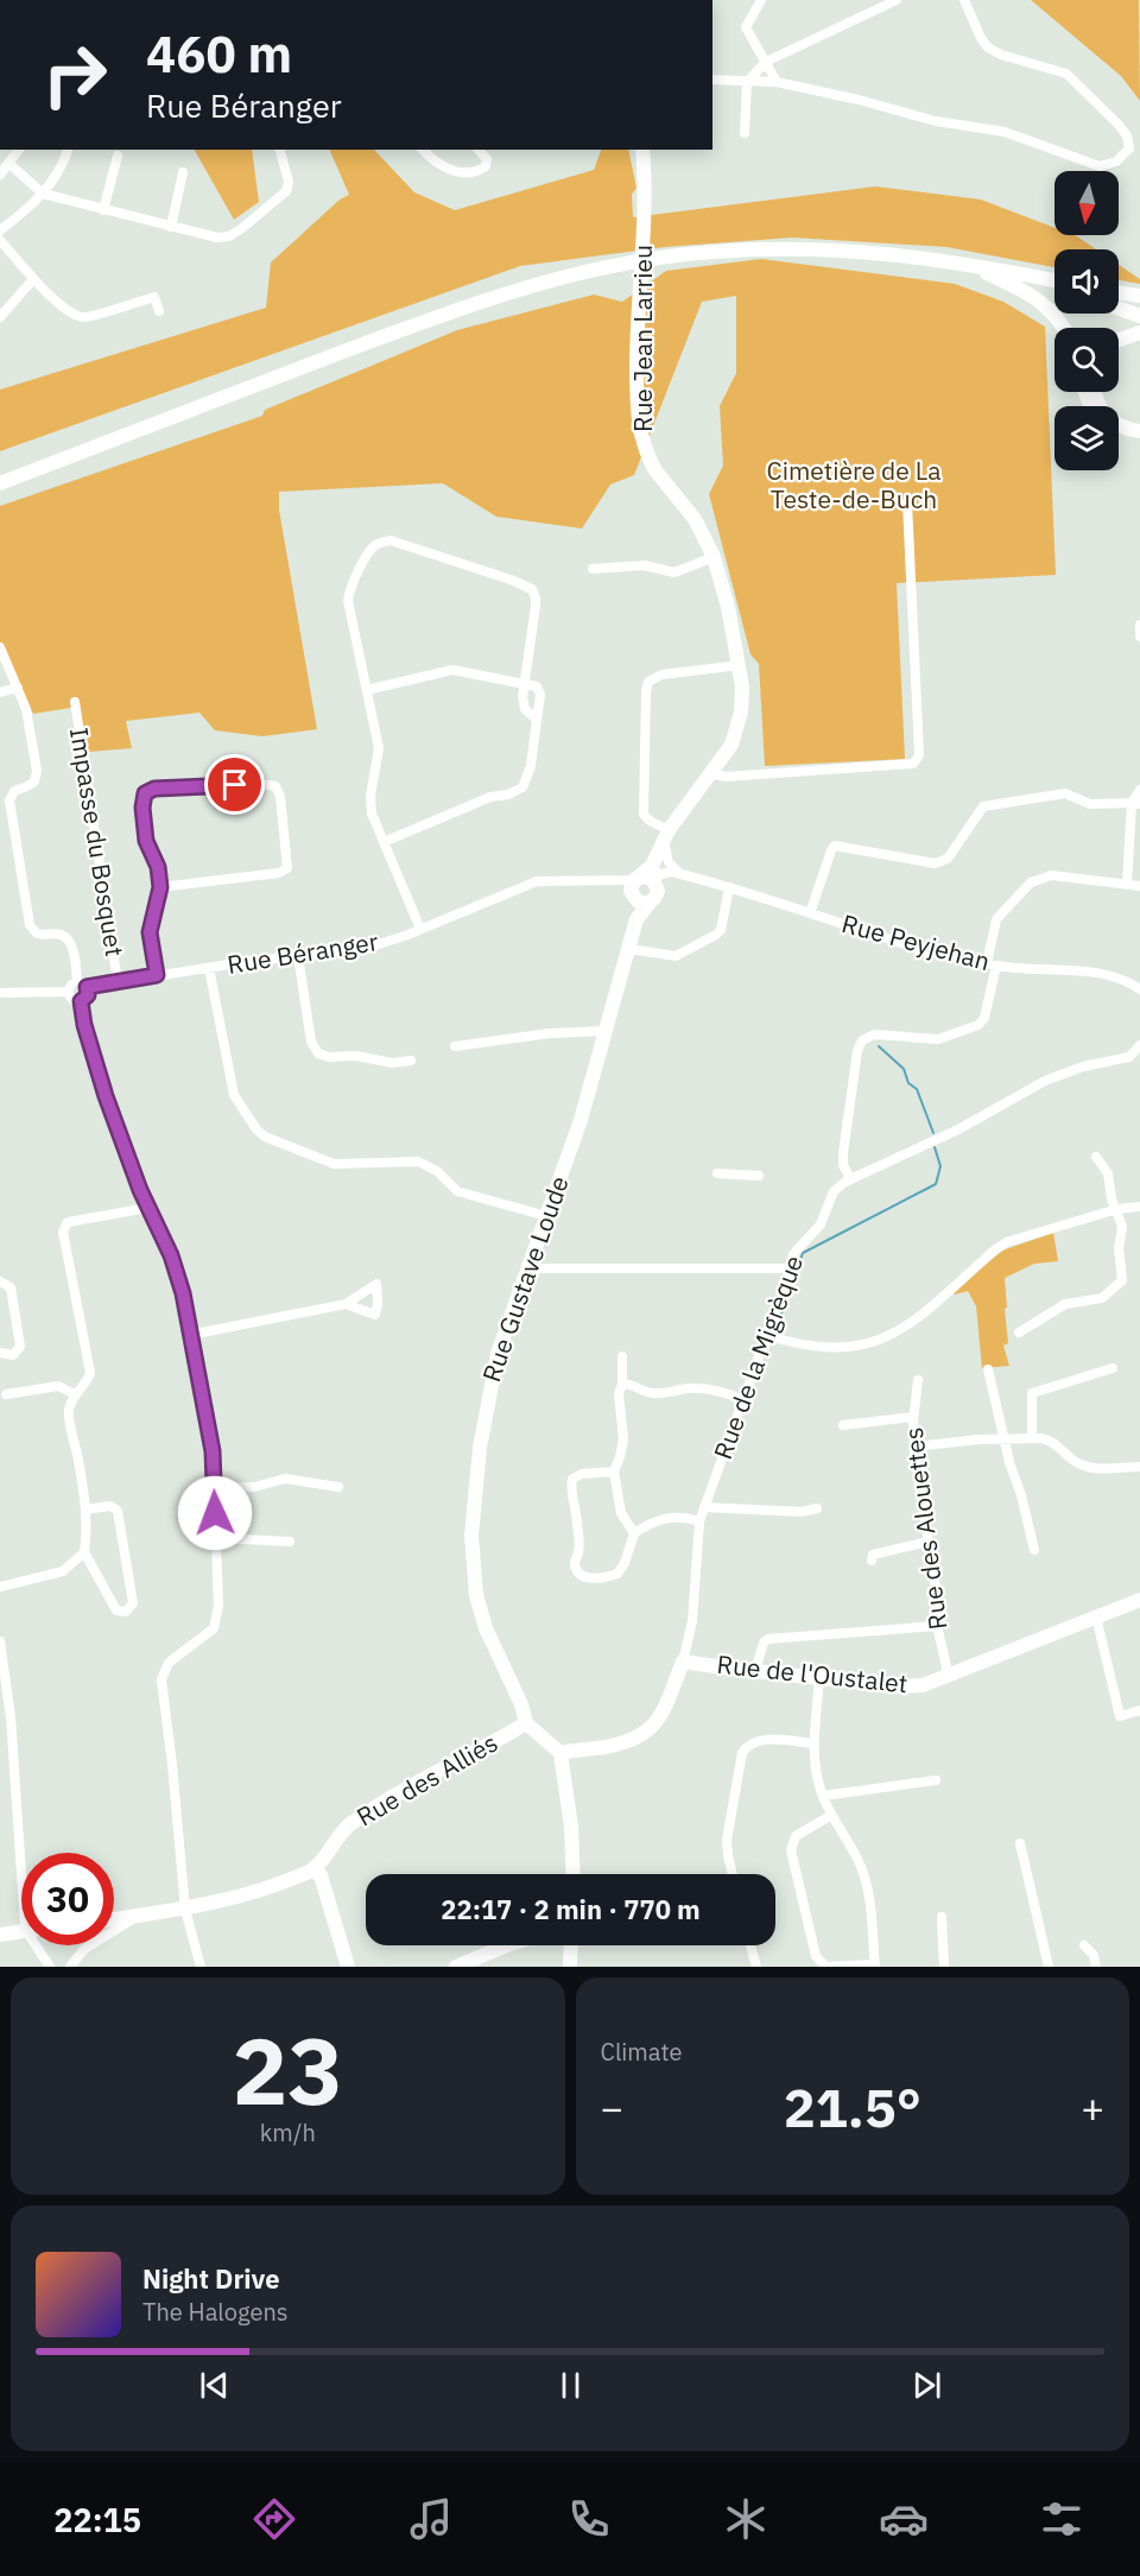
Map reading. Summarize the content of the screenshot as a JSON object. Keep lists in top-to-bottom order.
{
  "streets": {
    "street": [
      "Rue Jean Larrieu",
      "Impasse du Bosquet",
      "Rue Peyjehan",
      "Rue Béranger",
      "Rue Gustave Loude",
      "Rue de la Migrèque",
      "Rue des Alouettes",
      "Rue de l'Oustalet",
      "Rue des Alliés"
    ]
  },
  "crossings": [
    ["Rue Jean Larrieu", "Rue Peyjehan"],
    ["Rue Jean Larrieu", "Rue Béranger"],
    ["Rue Jean Larrieu", "Rue Gustave Loude"],
    ["Impasse du Bosquet", "Rue Béranger"],
    ["Rue Peyjehan", "Rue Gustave Loude"],
    ["Rue Béranger", "Rue Gustave Loude"],
    ["Rue Gustave Loude", "Rue des Alliés"],
    ["Rue de la Migrèque", "Rue de l'Oustalet"],
    ["Rue des Alouettes", "Rue de l'Oustalet"]
  ],
  "parks": ["Cimetière de La Teste-de-Buch"],
  "north": "bottom",
  "page": {
    "turn": ["460 m", "Rue Béranger"],
    "limit": "30",
    "trip": "22:17 · 2 min · 770 m",
    "tile": [
      ["23", "km/h"],
      "Climate"
    ],
    "heat": ["−", "21.5°", "+"],
    "song": ["Night Drive", "The Halogens"],
    "tabs": "22:15"
  }
}
